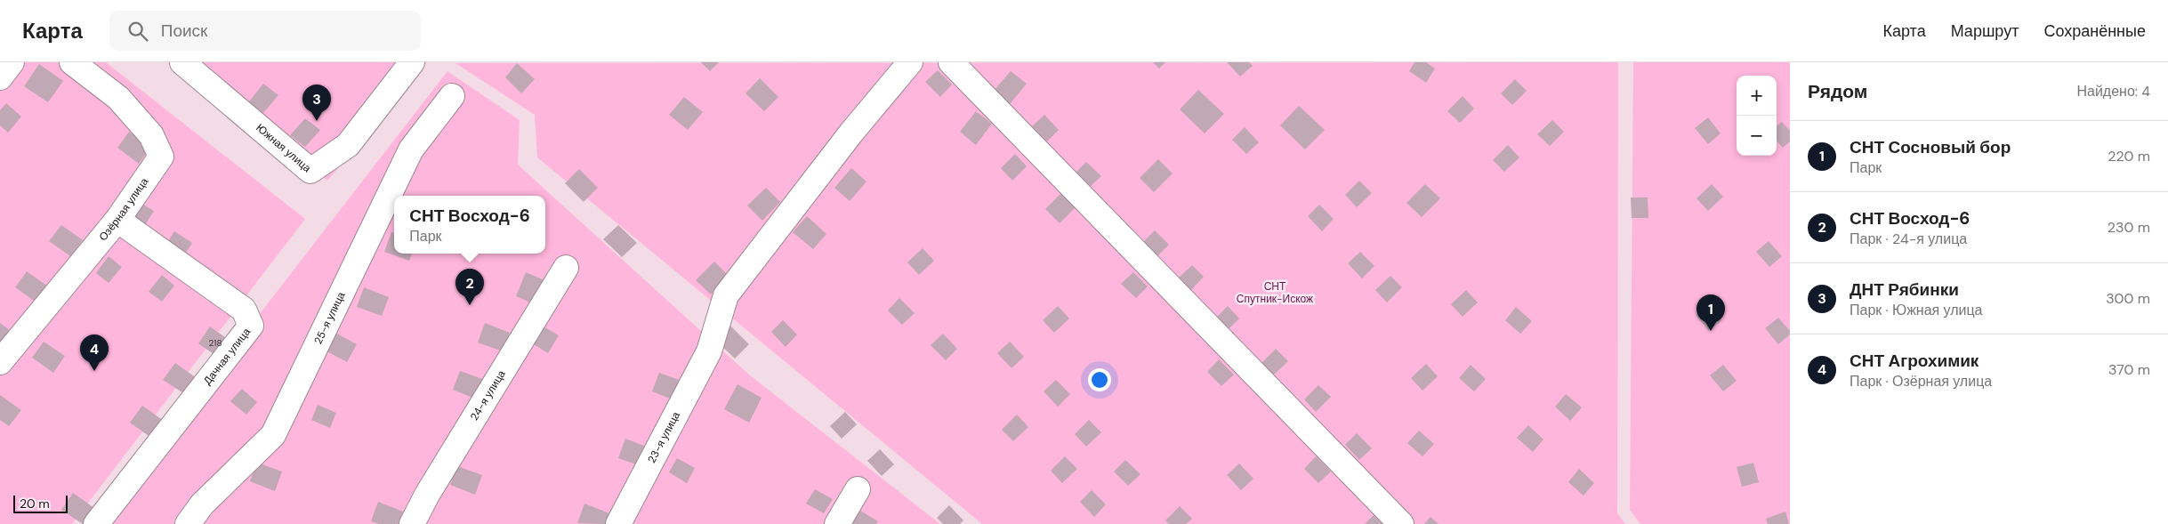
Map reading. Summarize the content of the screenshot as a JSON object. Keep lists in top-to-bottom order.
{
  "streets": {
    "street": [
      "Южная улица",
      "Озёрная улица",
      "25-я улица",
      "Дачная улица",
      "24-я улица",
      "23-я улица"
    ]
  },
  "crossings": [
    ["Озёрная улица", "Дачная улица"]
  ],
  "parks": ["СНТ Спутник-Искож"],
  "house_numbers": ["218"],
  "scale_bar": "20 m",
  "page": {
    "header": "Карта",
    "search": "Поиск",
    "nav": ["Карта", "Маршрут", "Сохранённые"],
    "heading": ["Рядом", "Найдено: 4"],
    "map_buttons": ["+", "−"],
    "pins": [
      "3",
      "2",
      "1",
      "4"
    ],
    "list": [
      {
        "mark": "1",
        "name": "СНТ Сосновый бор",
        "note": "Парк",
        "value": "220 m"
      },
      {
        "mark": "2",
        "name": "СНТ Восход-6",
        "note": "Парк · 24-я улица",
        "value": "230 m"
      },
      {
        "mark": "3",
        "name": "ДНТ Рябинки",
        "note": "Парк · Южная улица",
        "value": "300 m"
      },
      {
        "mark": "4",
        "name": "СНТ Агрохимик",
        "note": "Парк · Озёрная улица",
        "value": "370 m"
      }
    ],
    "popup": ["СНТ Восход-6", "Парк"],
    "scale": "20 m"
  }
}
